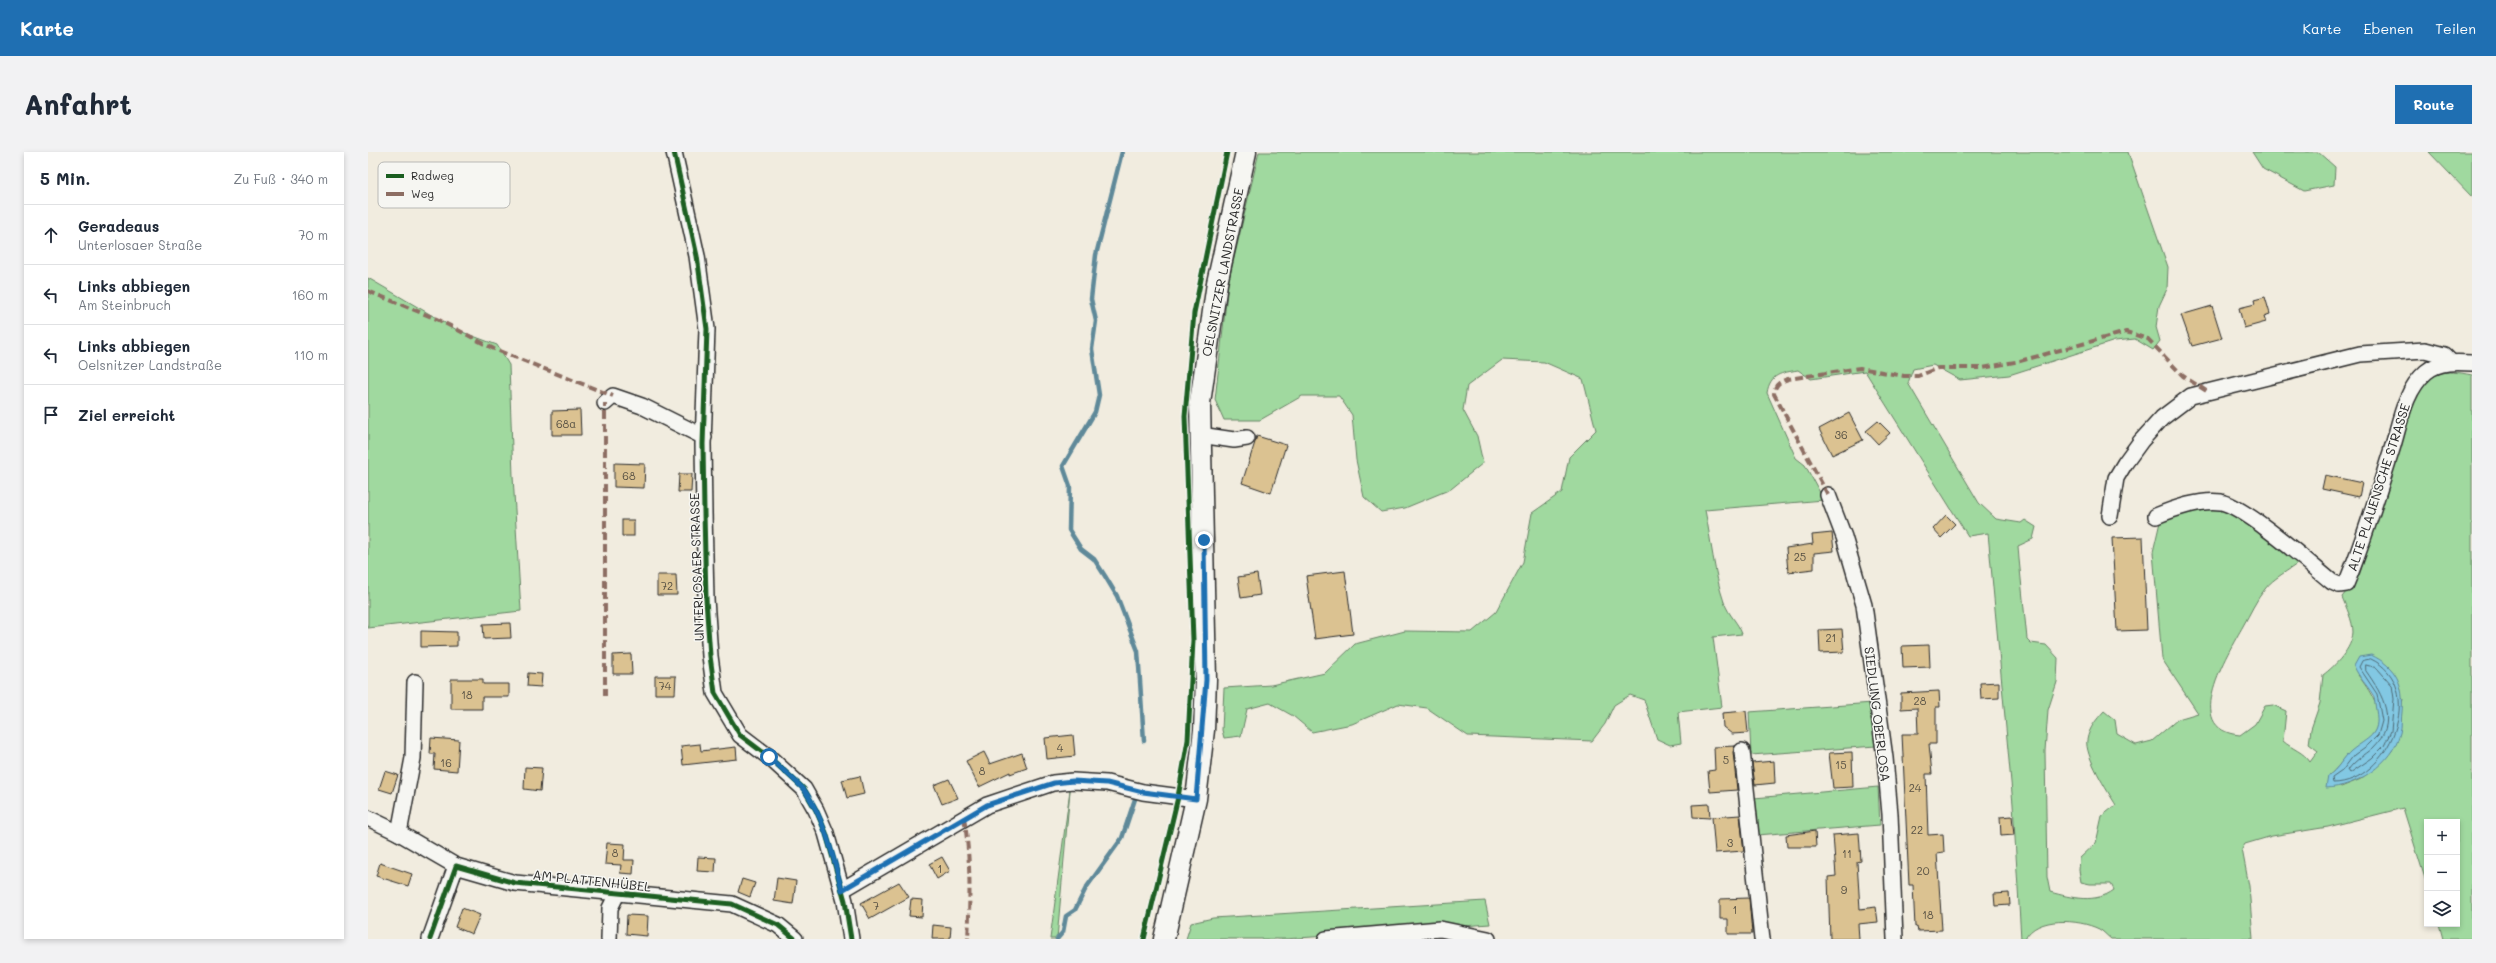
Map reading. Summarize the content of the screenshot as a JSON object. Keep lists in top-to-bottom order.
{
  "streets": {
    "main road": ["OELSNITZER LANDSTRASSE"],
    "street": [
      "ALTE PLAUENSCHE STRASSE",
      "UNTERLOSAER STRASSE",
      "SIEDLUNG OBERLOSA",
      "AM PLATTENHÜBEL"
    ]
  },
  "house_numbers": [
    "68a",
    "36",
    "68",
    "25",
    "72",
    "21",
    "74",
    "18",
    "28",
    "4",
    "5",
    "16",
    "15",
    "8",
    "24",
    "22",
    "3",
    "8",
    "11",
    "1",
    "20",
    "9",
    "7",
    "1",
    "18"
  ],
  "legend": ["Radweg", "Weg"],
  "page": {
    "header": "Karte",
    "nav": ["Karte", "Ebenen", "Teilen"],
    "buttons": "Route",
    "title": "Anfahrt",
    "heading": ["5 Min.", "Zu Fuß · 340 m"],
    "list": [
      ["Geradeaus", "Unterlosaer Straße", "70 m"],
      ["Links abbiegen", "Am Steinbruch", "160 m"],
      ["Links abbiegen", "Oelsnitzer Landstraße", "110 m"],
      "Ziel erreicht"
    ],
    "map_buttons": ["+", "−"]
  }
}
